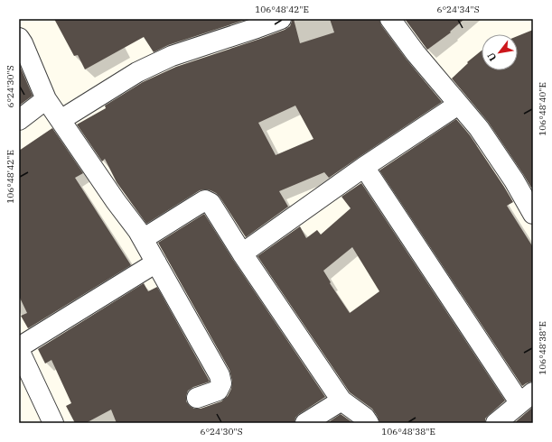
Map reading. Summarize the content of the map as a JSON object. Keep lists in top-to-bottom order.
{
  "north": "bottom left",
  "coordinates": [
    "106°48'42\"E",
    "6°24'34\"S",
    "6°24'30\"S",
    "106°48'40\"E",
    "106°48'38\"E"
  ]
}
